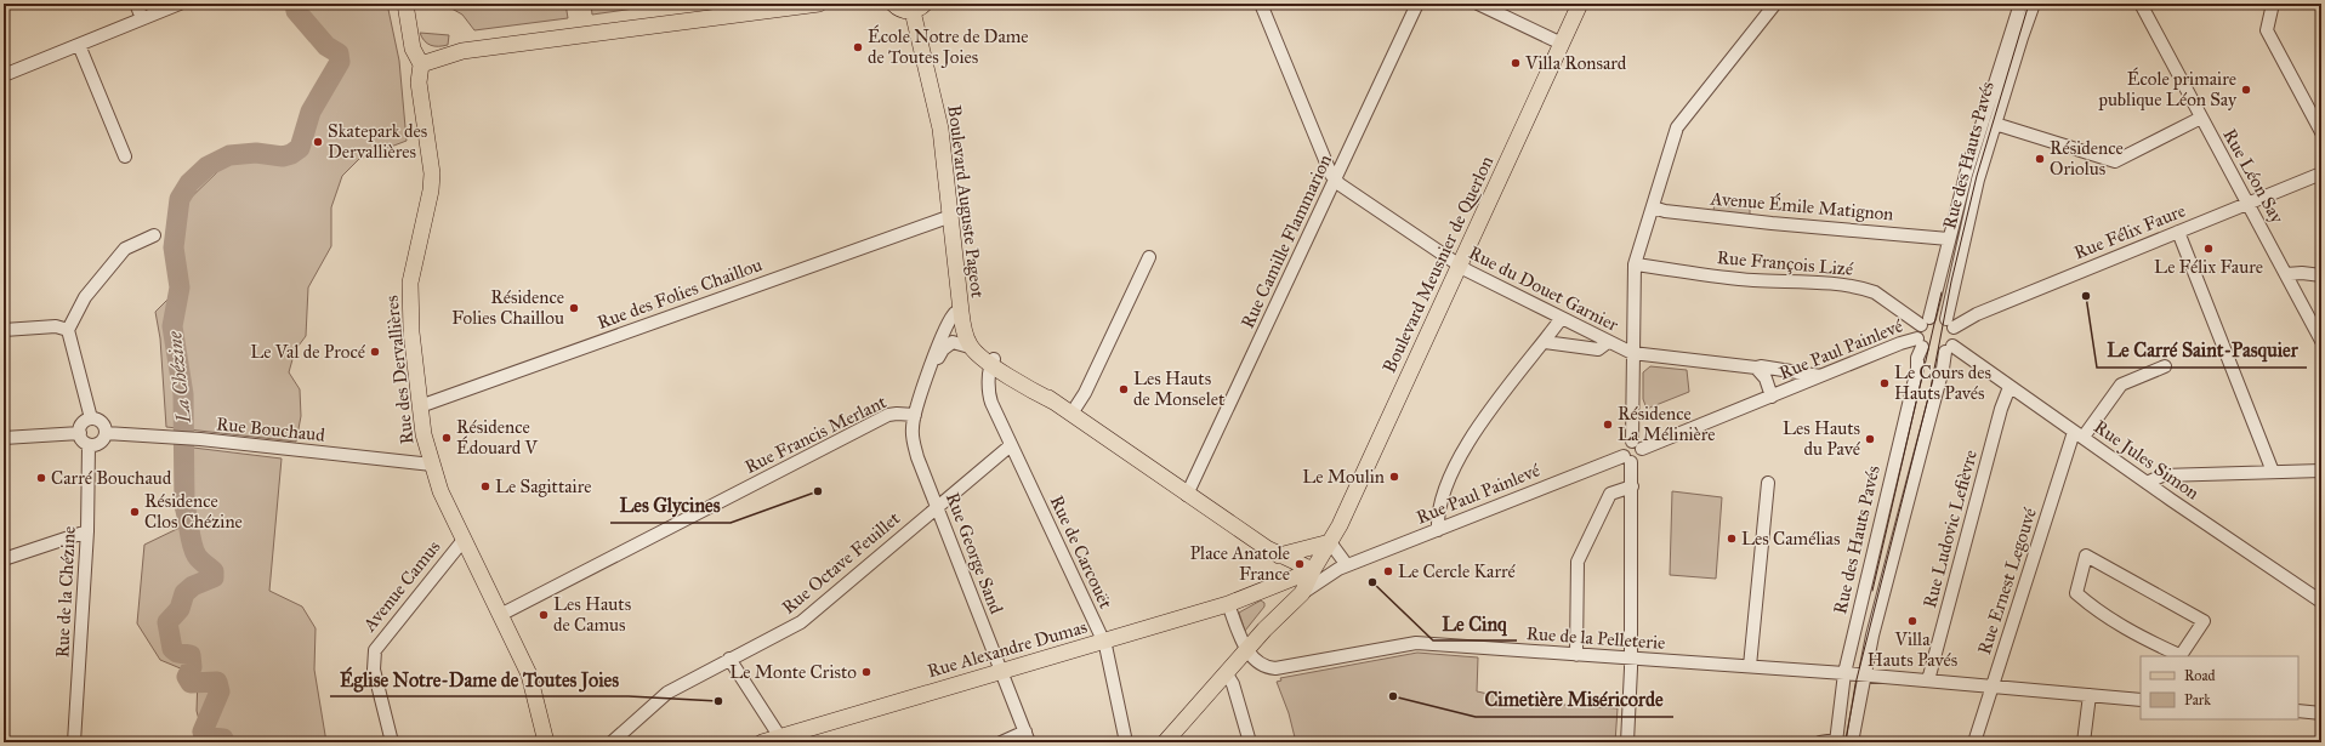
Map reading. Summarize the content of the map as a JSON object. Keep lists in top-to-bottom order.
{
  "streets": {
    "main road": [
      "Boulevard Auguste Pageot",
      "Boulevard Meusnier de Querlon",
      "Rue des Dervallières",
      "Rue Alexandre Dumas"
    ],
    "street": [
      "Rue des Hauts Pavés",
      "Rue Léon Say",
      "Avenue Émile Matignon",
      "Rue Félix Faure",
      "Rue Camille Flammarion",
      "Rue François Lizé",
      "Rue du Douet Garnier",
      "Rue des Folies Chaillou",
      "Rue Paul Painlevé",
      "Rue Bouchaud",
      "Rue Francis Merlant",
      "Rue Jules Simon",
      "Rue Ludovic Lefièvre",
      "Rue de Carcouët",
      "Rue George Sand",
      "Rue Octave Feuillet",
      "Rue Ernest Legouvé",
      "Avenue Camus",
      "Rue de la Chézine",
      "Rue de la Pelleterie"
    ]
  },
  "crossings": [
    ["Rue des Hauts Pavés", "Avenue Émile Matignon"],
    ["Rue des Hauts Pavés", "Rue Félix Faure"],
    ["Rue des Hauts Pavés", "Rue François Lizé"],
    ["Rue des Hauts Pavés", "Rue Paul Painlevé"],
    ["Rue des Hauts Pavés", "Rue Jules Simon"],
    ["Rue des Hauts Pavés", "Rue de la Pelleterie"],
    ["Rue Léon Say", "Rue Félix Faure"],
    ["Boulevard Auguste Pageot", "Rue des Folies Chaillou"],
    ["Boulevard Auguste Pageot", "Rue George Sand"],
    ["Rue Félix Faure", "Rue François Lizé"],
    ["Rue Félix Faure", "Rue Paul Painlevé"],
    ["Rue Félix Faure", "Rue Jules Simon"],
    ["Rue Camille Flammarion", "Rue du Douet Garnier"],
    ["Rue François Lizé", "Rue Paul Painlevé"],
    ["Rue François Lizé", "Rue Jules Simon"],
    ["Boulevard Meusnier de Querlon", "Rue du Douet Garnier"],
    ["Rue du Douet Garnier", "Rue Paul Painlevé"],
    ["Rue des Folies Chaillou", "Rue des Dervallières"],
    ["Rue Paul Painlevé", "Rue Jules Simon"],
    ["Rue des Dervallières", "Rue Bouchaud"],
    ["Rue des Dervallières", "Rue Francis Merlant"],
    ["Rue des Dervallières", "Avenue Camus"],
    ["Rue Bouchaud", "Rue de la Chézine"],
    ["Rue Francis Merlant", "Rue George Sand"],
    ["Rue Jules Simon", "Rue Ludovic Lefièvre"],
    ["Rue Jules Simon", "Rue Ernest Legouvé"],
    ["Rue Ludovic Lefièvre", "Rue de la Pelleterie"],
    ["Rue de Carcouët", "Rue Octave Feuillet"],
    ["Rue de Carcouët", "Rue Alexandre Dumas"],
    ["Rue George Sand", "Rue Octave Feuillet"],
    ["Rue George Sand", "Rue Alexandre Dumas"],
    ["Rue Ernest Legouvé", "Rue de la Pelleterie"],
    ["Rue de la Pelleterie", "Rue Alexandre Dumas"]
  ],
  "water": ["La Chézine"],
  "places": [
    "École Notre de Dame de Toutes Joies",
    "Villa Ronsard",
    "École primaire publique Léon Say",
    "Skatepark des Dervallières",
    "Résidence Oriolus",
    "Le Félix Faure",
    "Le Carré Saint-Pasquier",
    "Résidence Folies Chaillou",
    "Le Val de Procé",
    "Le Cours des Hauts Pavés",
    "Les Hauts de Monselet",
    "Résidence La Mélinière",
    "Résidence Édouard V",
    "Les Hauts du Pavé",
    "Le Moulin",
    "Carré Bouchaud",
    "Le Sagittaire",
    "Les Glycines",
    "Résidence Clos Chézine",
    "Les Camélias",
    "Place Anatole France",
    "Le Cercle Karré",
    "Le Cinq",
    "Les Hauts de Camus",
    "Villa Hauts Pavés",
    "Le Monte Cristo",
    "Cimetière Miséricorde",
    "Église Notre-Dame de Toutes Joies"
  ],
  "legend": ["Road", "Park"]
}
